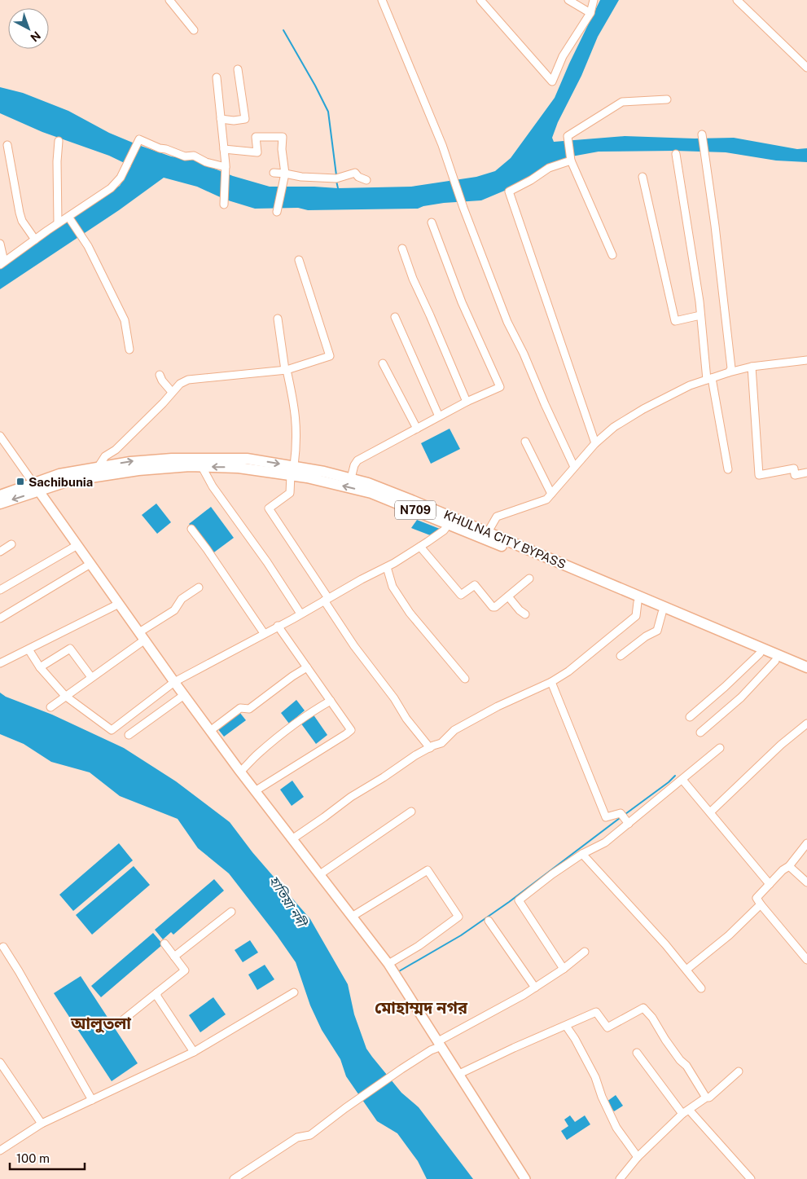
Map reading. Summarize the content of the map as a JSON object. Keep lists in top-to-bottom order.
{
  "streets": {
    "highway": ["N709", "KHULNA CITY BYPASS"]
  },
  "districts": ["মোহাম্মদ নগর", "আলুতলা"],
  "water": ["হাতিয়া নদী"],
  "places": {
    "transit": ["Sachibunia"]
  },
  "scale_bar": "100 m",
  "north": "bottom right"
}
